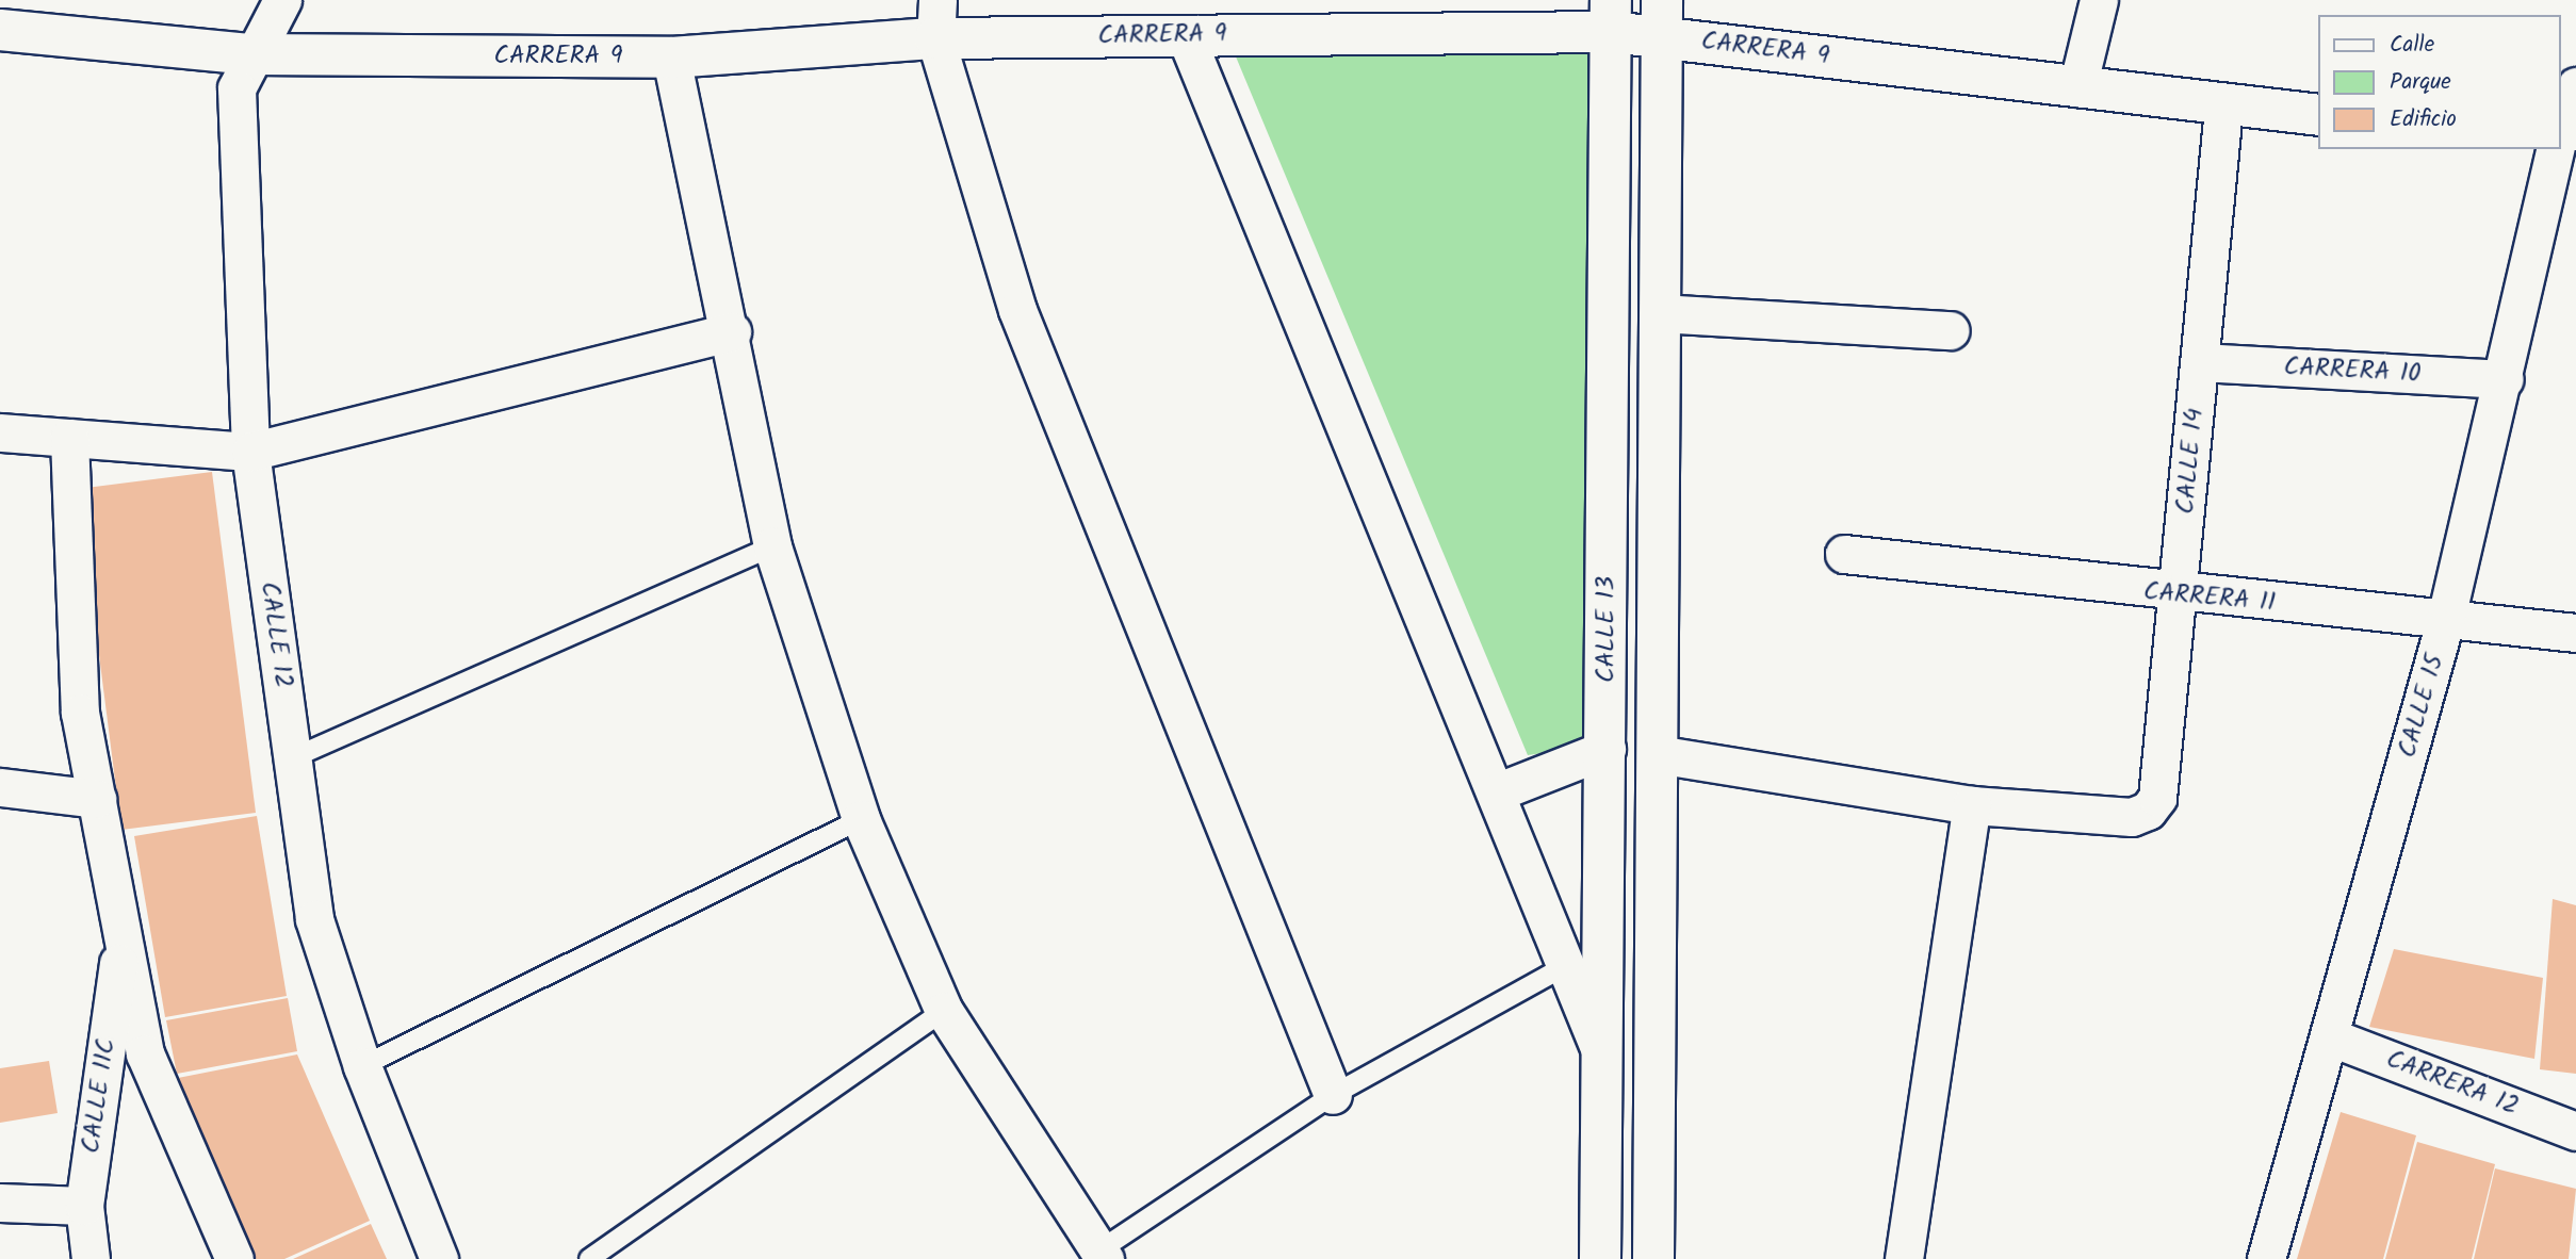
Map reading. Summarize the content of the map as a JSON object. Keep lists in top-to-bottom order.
{
  "streets": {
    "main road": ["CARRERA 9", "CALLE 13"],
    "street": [
      "CARRERA 10",
      "CALLE 14",
      "CARRERA 11",
      "CALLE 12",
      "CALLE 15",
      "CARRERA 12",
      "CALLE 11C"
    ]
  },
  "crossings": [
    ["CARRERA 9", "CALLE 14"],
    ["CARRERA 9", "CALLE 13"],
    ["CARRERA 9", "CALLE 12"],
    ["CARRERA 10", "CALLE 14"],
    ["CARRERA 10", "CALLE 15"],
    ["CALLE 14", "CARRERA 11"],
    ["CARRERA 11", "CALLE 15"],
    ["CALLE 15", "CARRERA 12"]
  ],
  "legend": ["Calle", "Parque", "Edificio"]
}
